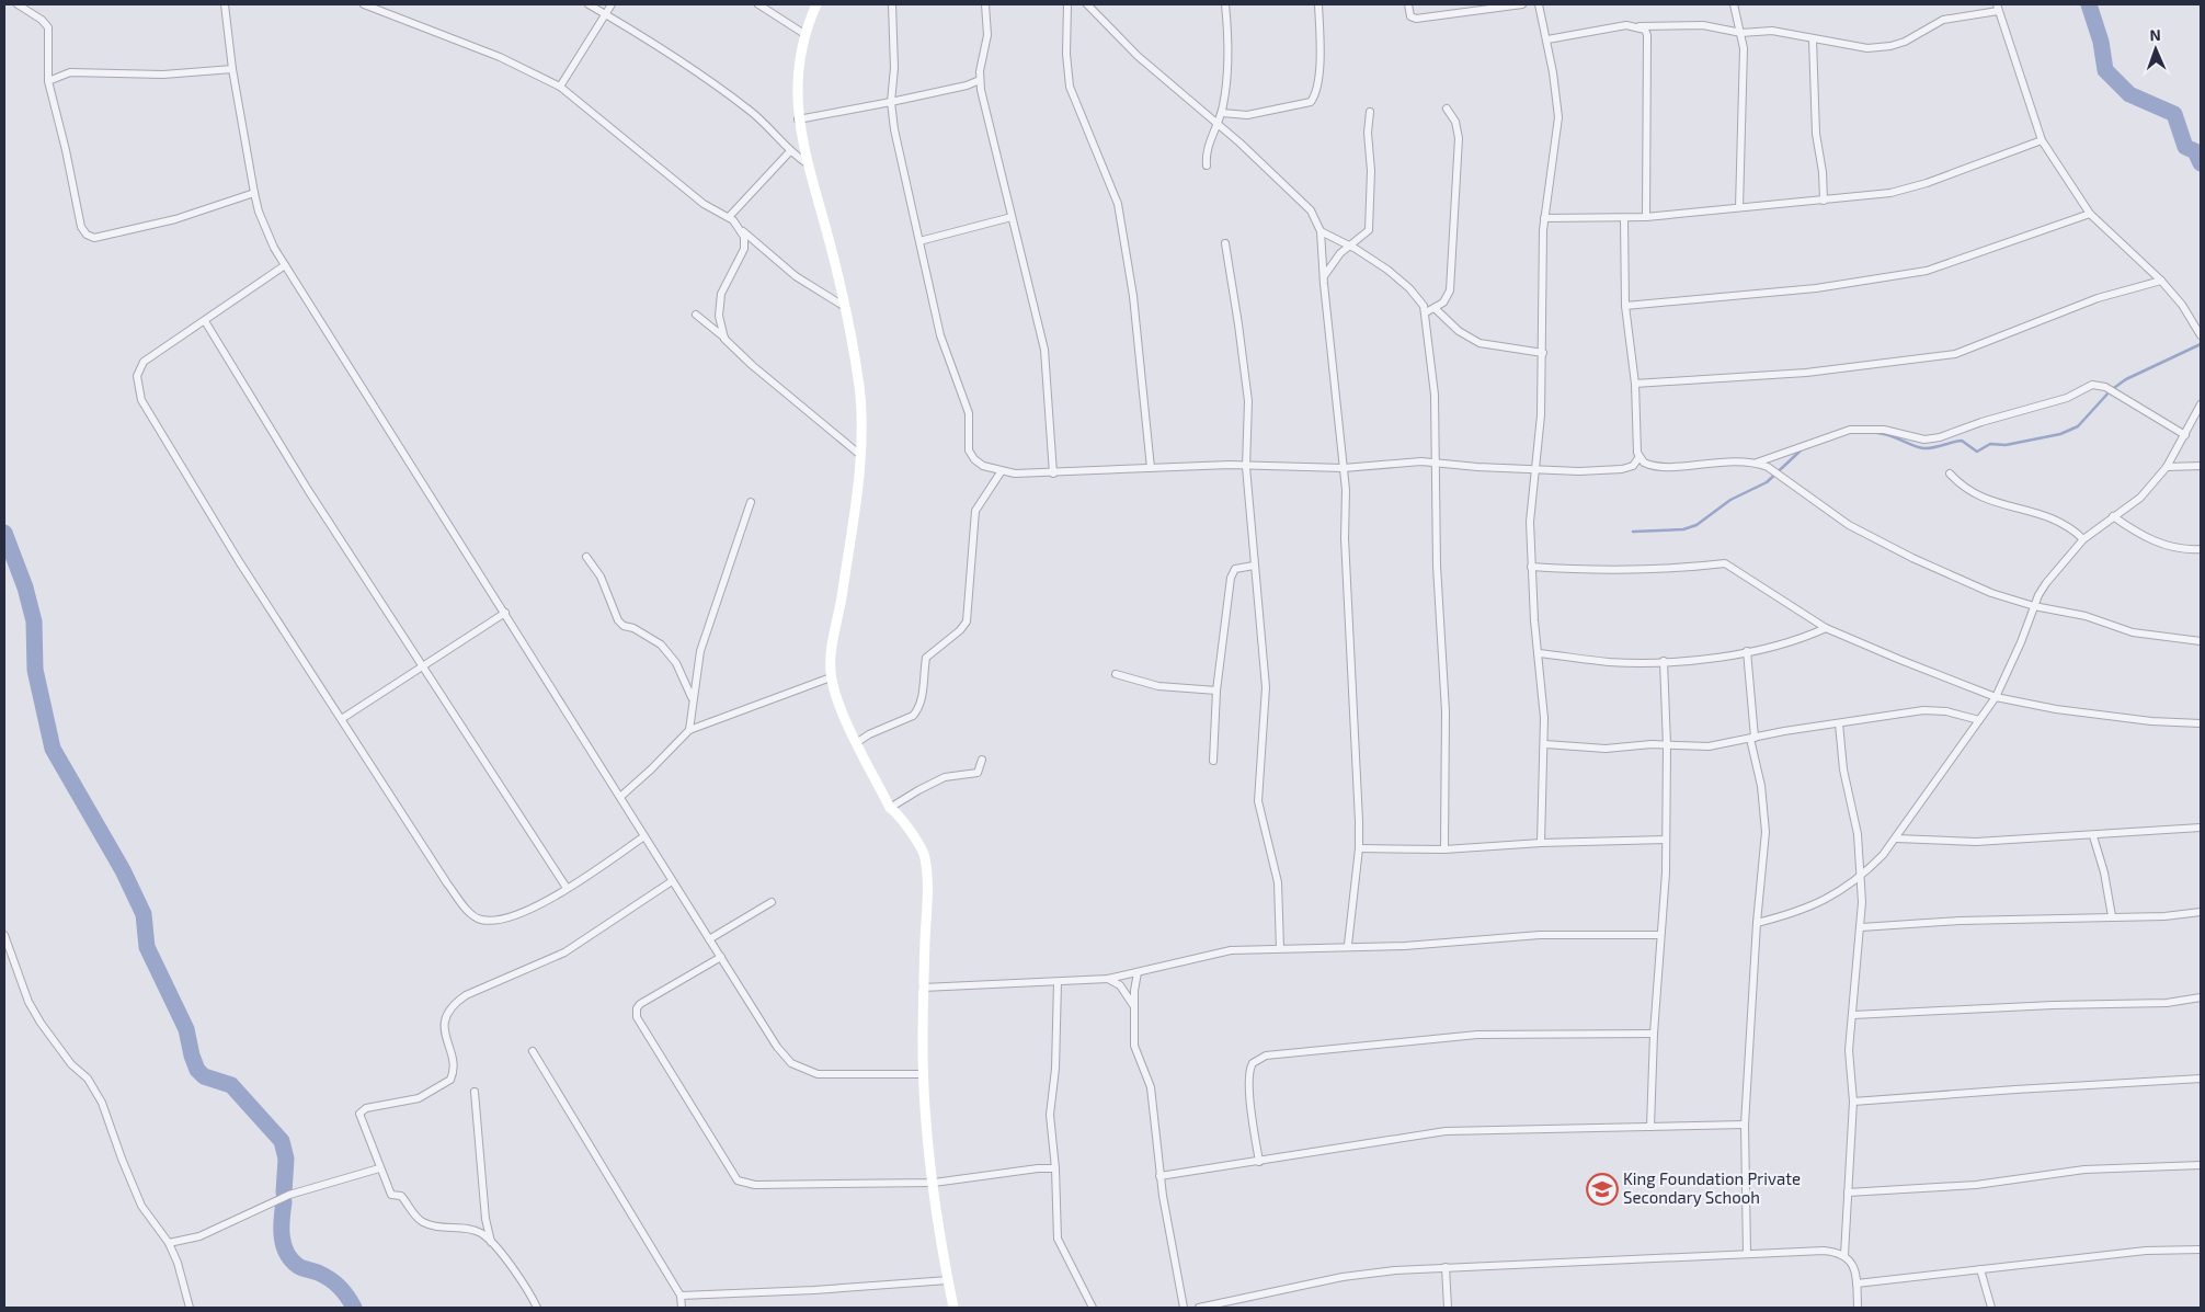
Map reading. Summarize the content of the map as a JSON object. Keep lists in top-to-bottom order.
{
  "places": {
    "school or university": ["King Foundation Private Secondary Schooh"]
  },
  "north": "top"
}
